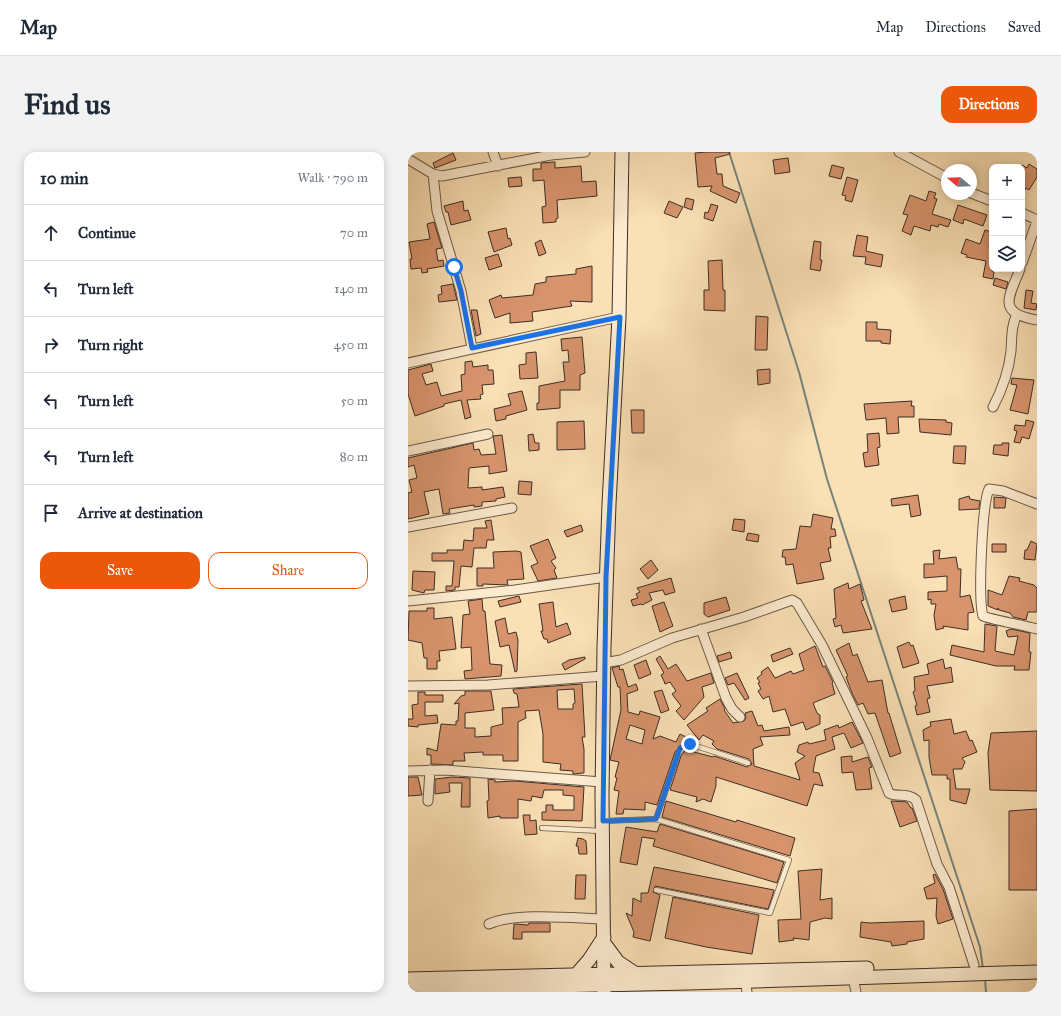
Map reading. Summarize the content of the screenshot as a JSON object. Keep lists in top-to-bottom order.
{
  "north": "left",
  "page": {
    "header": "Map",
    "nav": ["Map", "Directions", "Saved"],
    "buttons": [
      "Directions",
      ["Save", "Share"]
    ],
    "title": "Find us",
    "heading": ["10 min", "Walk · 790 m"],
    "map_buttons": ["+", "−"],
    "list": [
      ["Continue", "70 m"],
      ["Turn left", "140 m"],
      ["Turn right", "450 m"],
      ["Turn left", "50 m"],
      ["Turn left", "80 m"],
      "Arrive at destination"
    ]
  }
}
